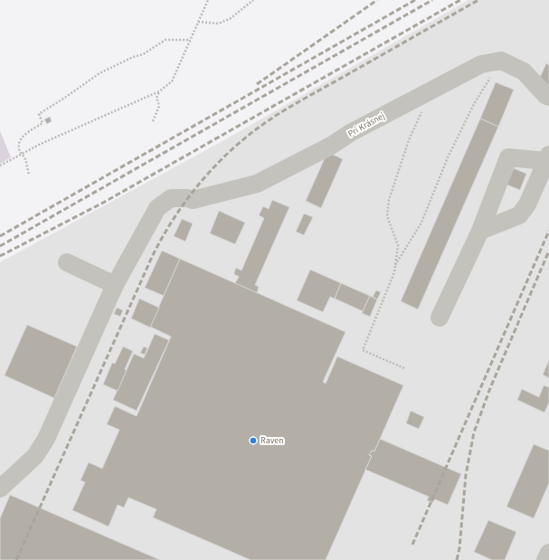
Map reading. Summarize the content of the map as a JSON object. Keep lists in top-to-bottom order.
{
  "streets": {
    "lane": ["Pri Krásnej"]
  },
  "places": ["Raven"]
}
